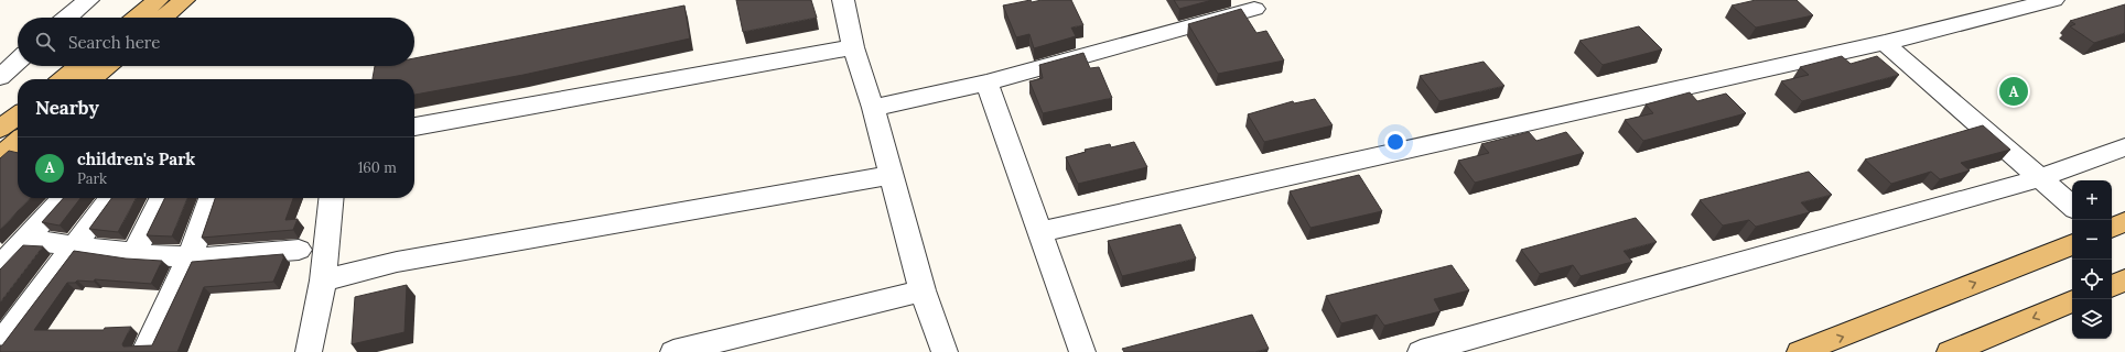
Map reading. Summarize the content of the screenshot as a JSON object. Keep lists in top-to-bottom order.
{
  "page": {
    "search": "Search here",
    "pins": "A",
    "heading": "Nearby",
    "list": [
      {
        "mark": "A",
        "name": "children's Park",
        "note": "Park",
        "value": "160 m"
      }
    ],
    "map_buttons": ["+", "−"]
  }
}
